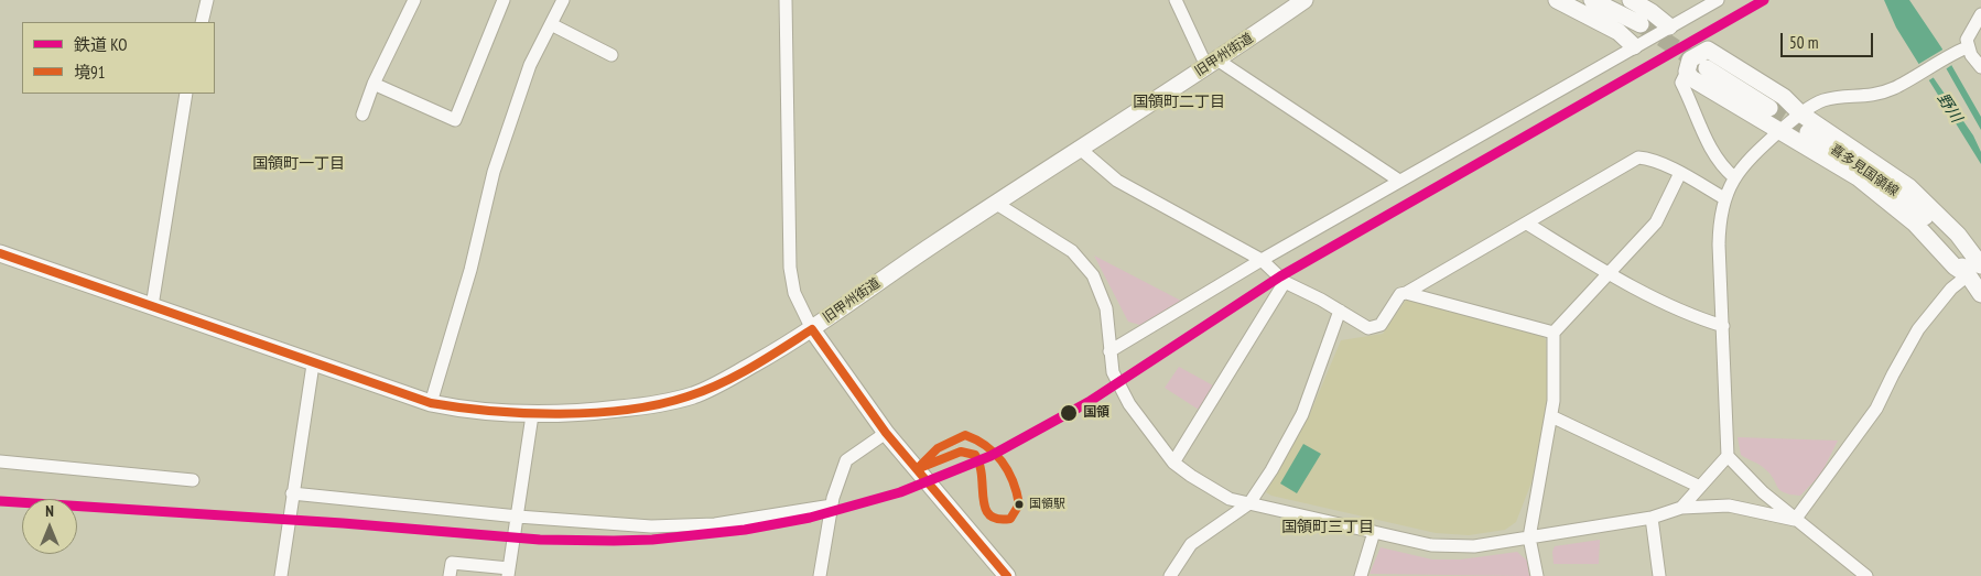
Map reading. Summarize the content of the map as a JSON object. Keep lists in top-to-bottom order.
{
  "streets": {
    "main road": ["旧甲州街道", "喜多見国領線"]
  },
  "districts": ["国領町二丁目", "国領町一丁目", "国領町三丁目"],
  "water": ["野川"],
  "places": ["国領", "国領駅"],
  "lines": ["rail line KO", "transit line 境91"],
  "legend": ["鉄道 KO", "境91"],
  "scale_bar": "50 m",
  "north": "top"
}
